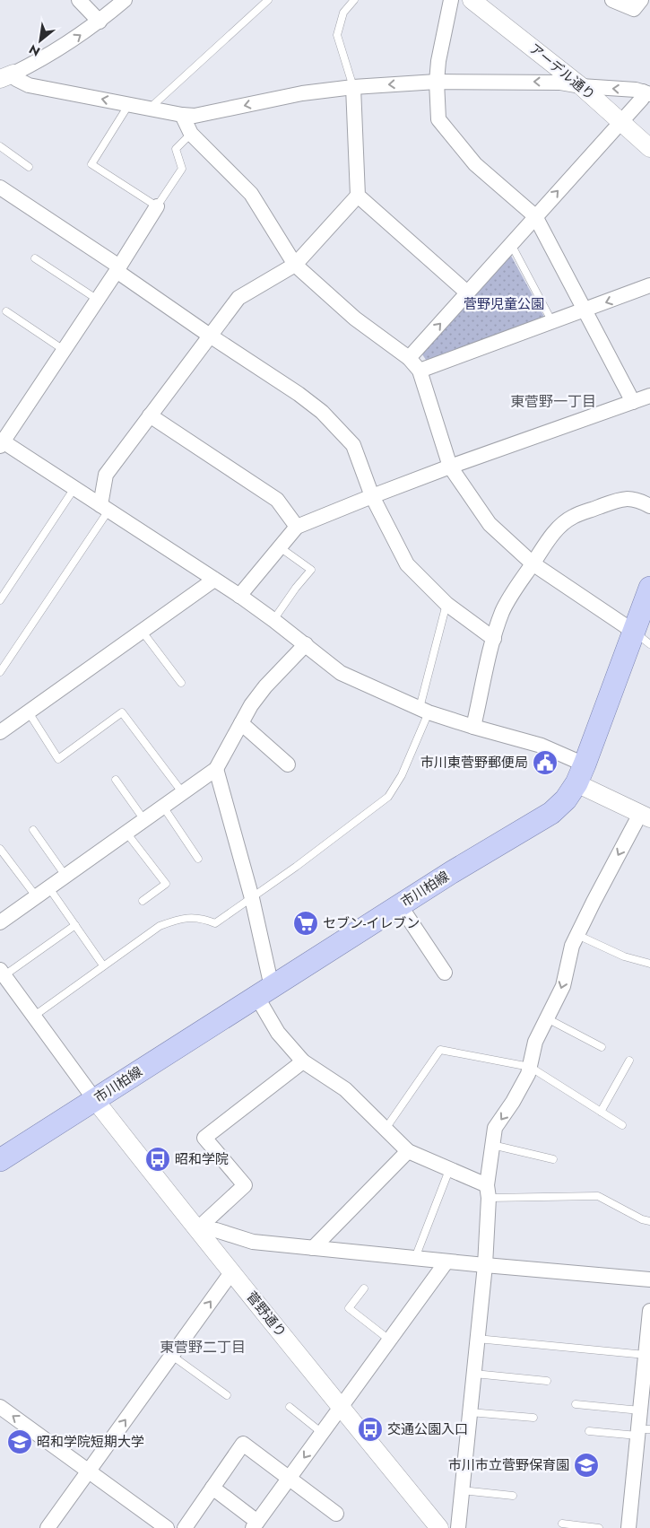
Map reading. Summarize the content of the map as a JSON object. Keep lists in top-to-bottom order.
{
  "streets": {
    "main road": ["市川柏線"],
    "street": ["アーデル通り", "菅野通り"]
  },
  "crossings": [
    ["市川柏線", "菅野通り"]
  ],
  "districts": ["東菅野一丁目", "東菅野二丁目"],
  "parks": ["菅野児童公園"],
  "places": {
    "public building": ["市川東菅野郵便局"],
    "supermarket": ["セブン-イレブン"],
    "bus stop": ["昭和学院", "交通公園入口"],
    "school or university": ["昭和学院短期大学", "市川市立菅野保育園"]
  },
  "north": "bottom left"
}
